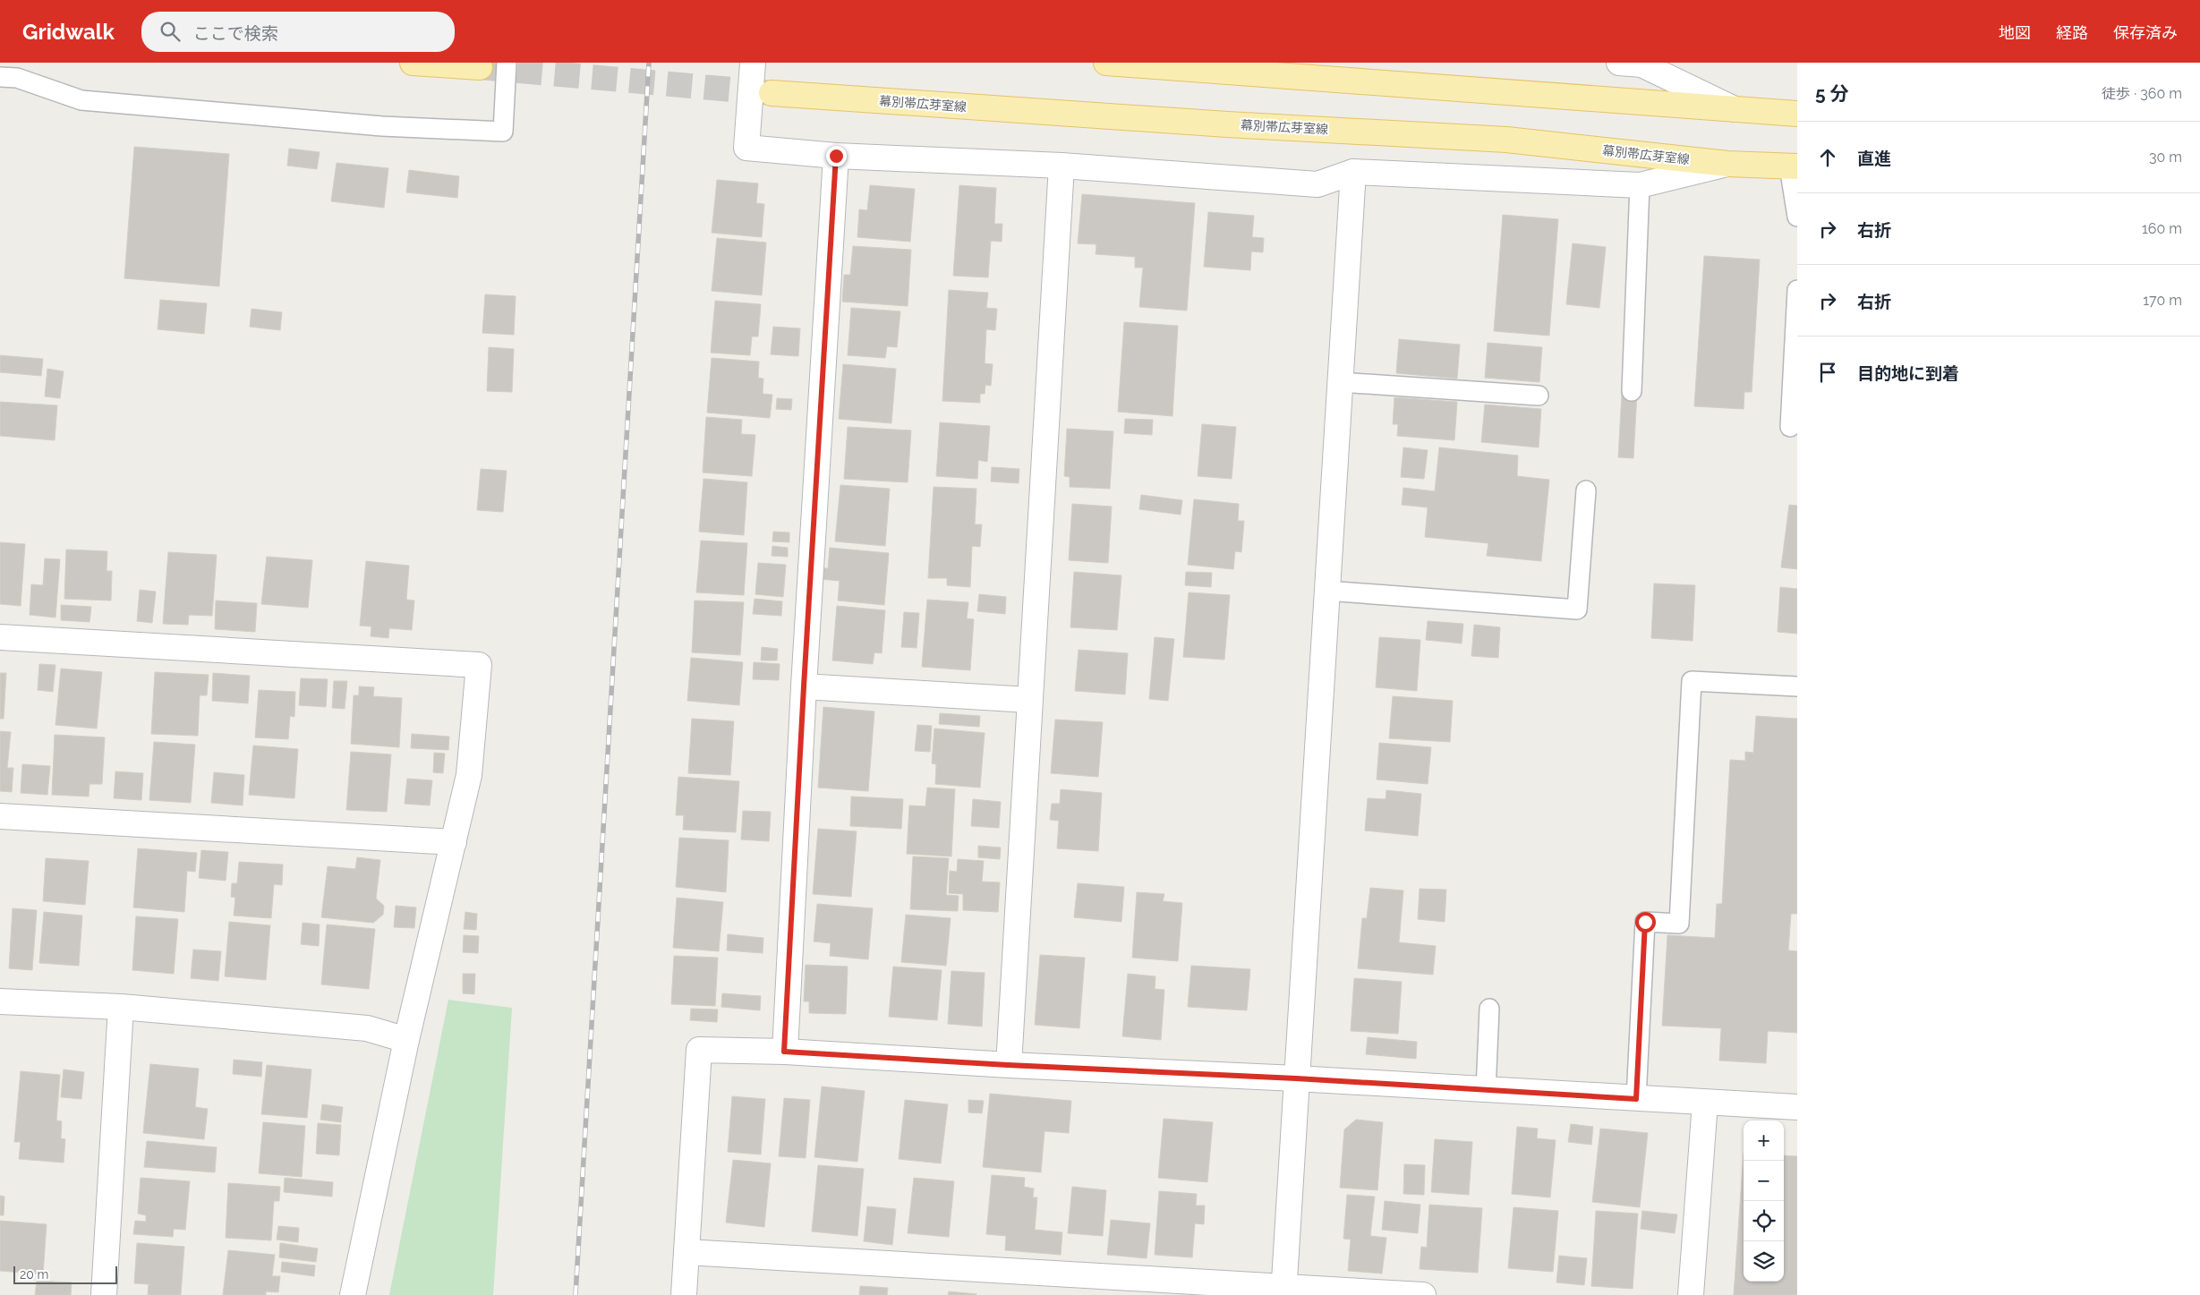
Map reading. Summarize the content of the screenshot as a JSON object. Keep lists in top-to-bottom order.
{
  "streets": {
    "main road": ["幕別帯広芽室線"]
  },
  "scale_bar": "20 m",
  "page": {
    "header": "Gridwalk",
    "search": "ここで検索",
    "nav": ["地図", "経路", "保存済み"],
    "heading": ["5 分", "徒歩 · 360 m"],
    "list": [
      ["直進", "30 m"],
      ["右折", "160 m"],
      ["右折", "170 m"],
      "目的地に到着"
    ],
    "map_buttons": ["+", "−"],
    "scale": "20 m"
  }
}
